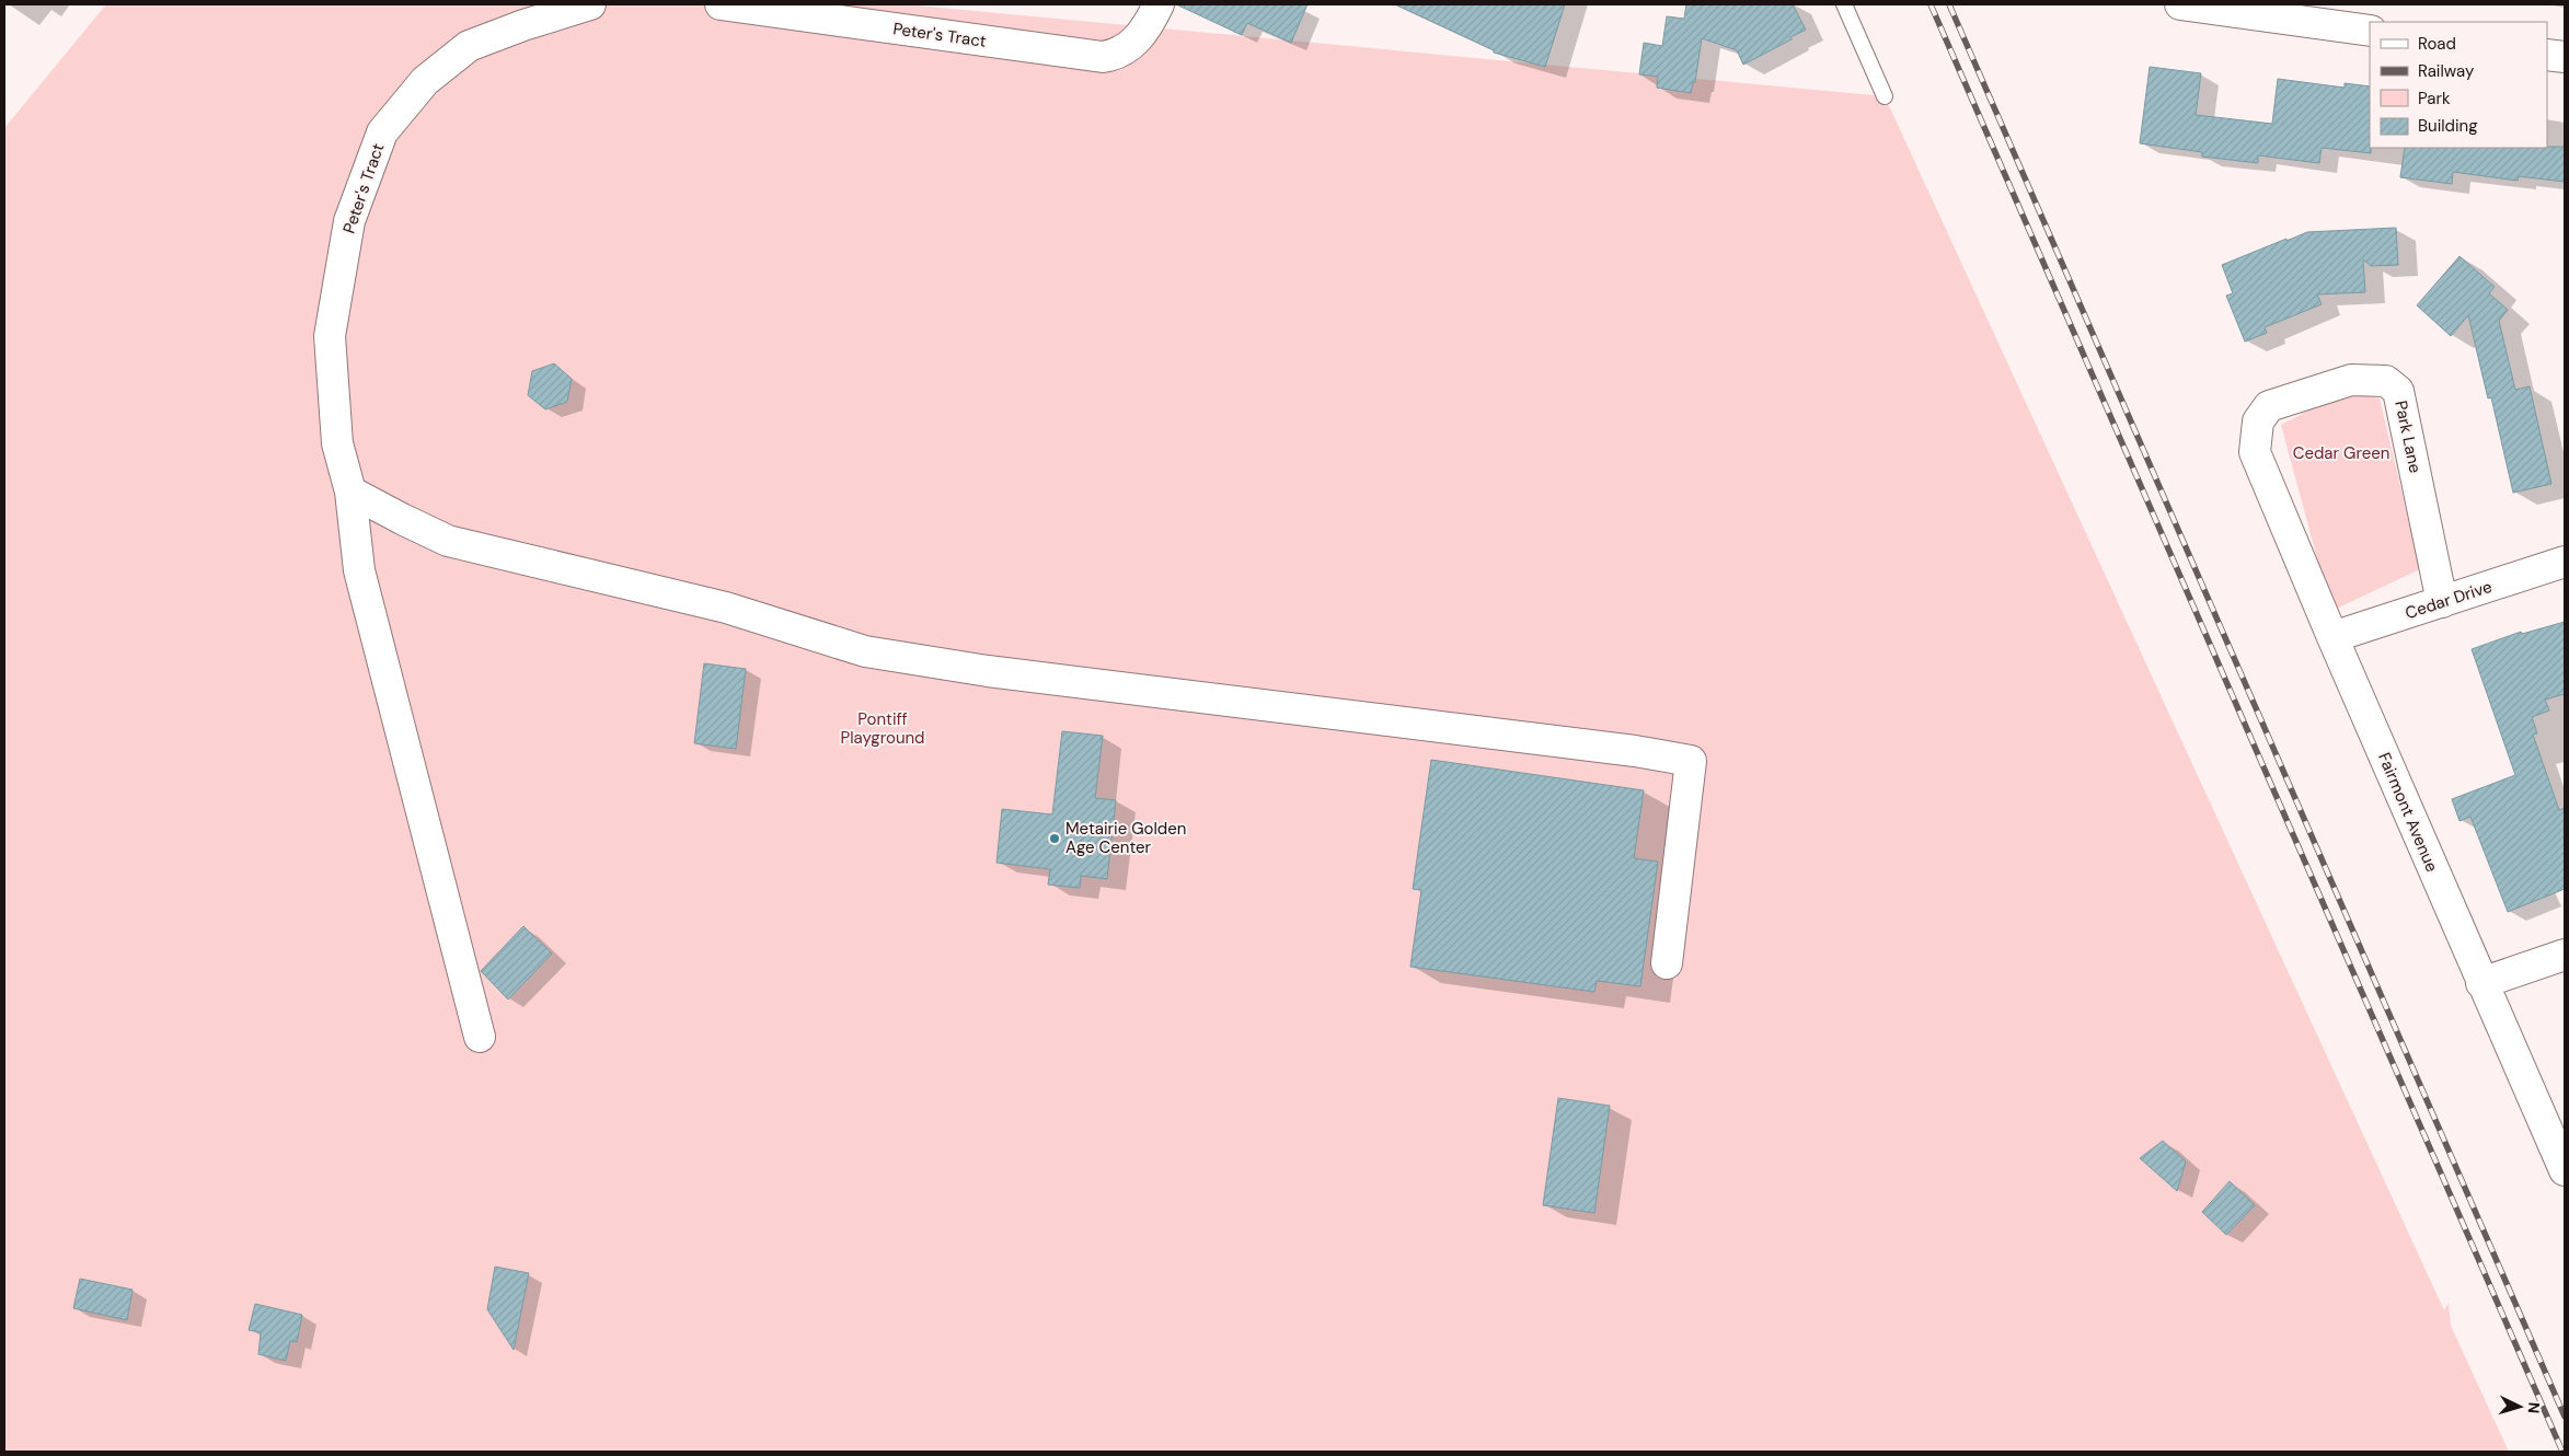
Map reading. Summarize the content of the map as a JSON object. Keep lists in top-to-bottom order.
{
  "streets": {
    "street": [
      "Peter's Tract",
      "Park Lane",
      "Cedar Drive",
      "Fairmont Avenue"
    ]
  },
  "crossings": [
    ["Park Lane", "Cedar Drive"],
    ["Park Lane", "Fairmont Avenue"],
    ["Cedar Drive", "Fairmont Avenue"]
  ],
  "parks": ["Cedar Green", "Pontiff Playground"],
  "places": ["Metairie Golden Age Center"],
  "legend": [
    "Road",
    "Railway",
    "Park",
    "Building"
  ],
  "north": "right"
}
